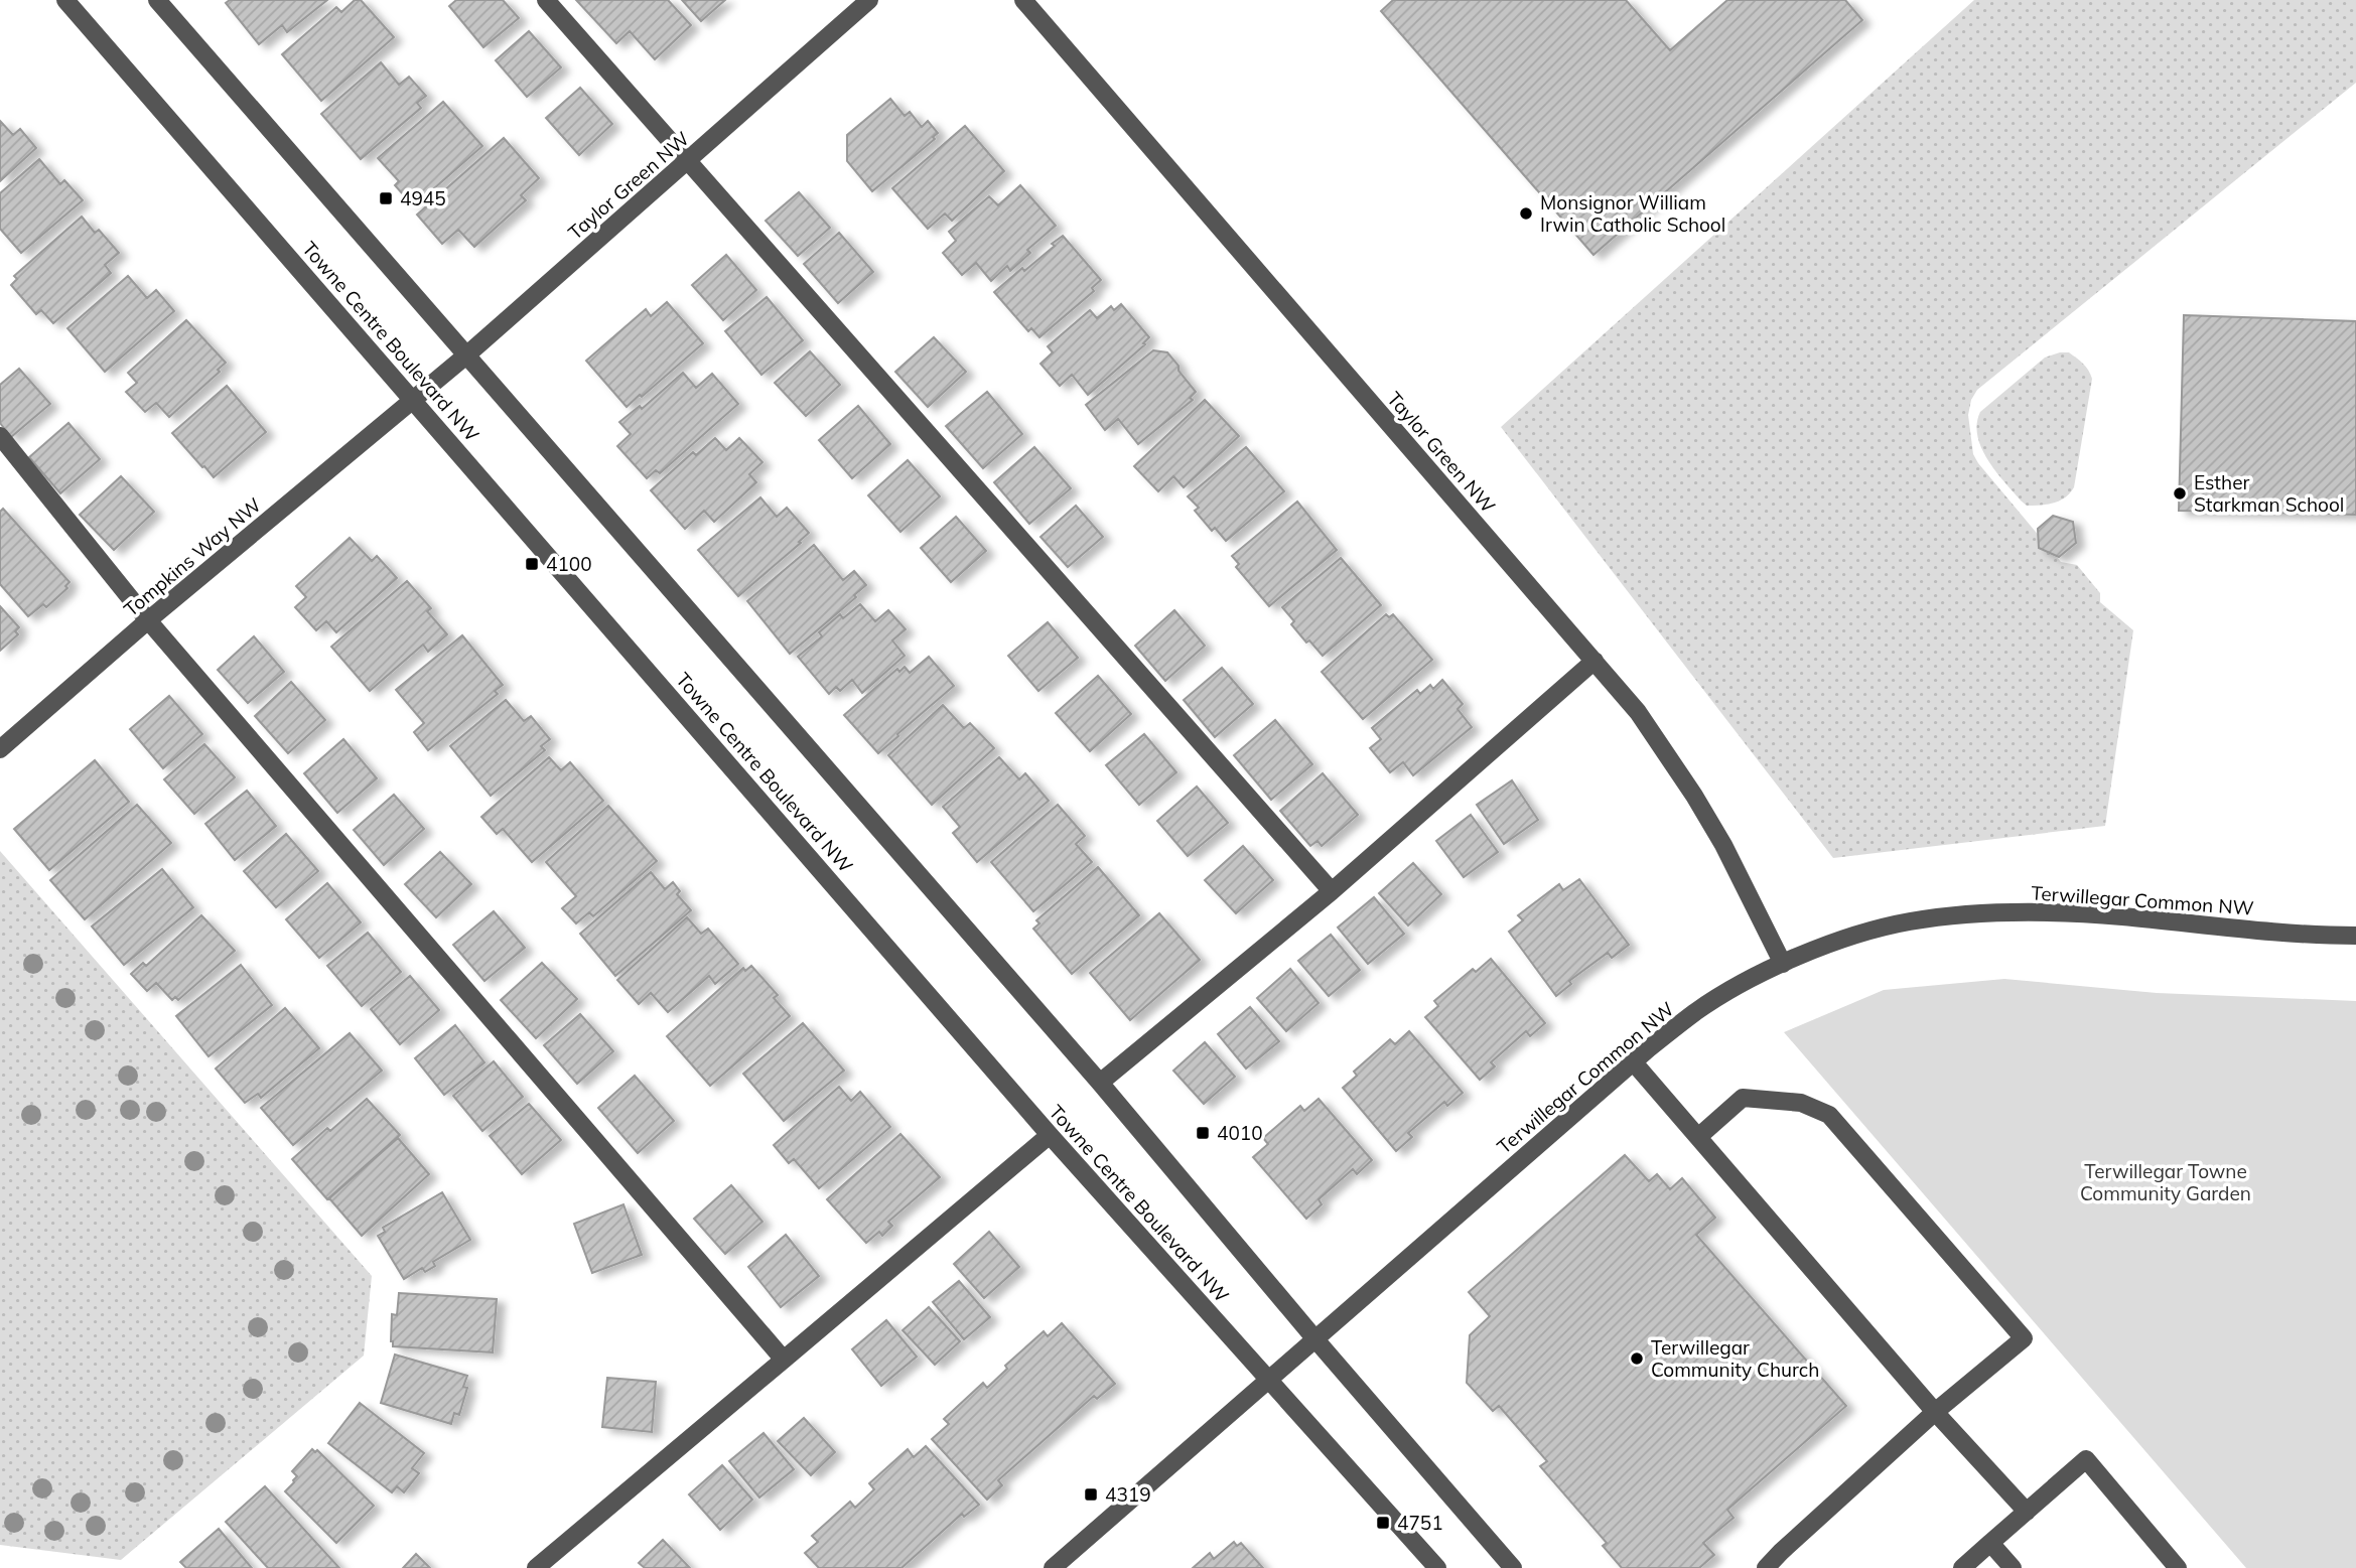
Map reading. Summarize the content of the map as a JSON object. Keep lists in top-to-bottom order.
{
  "streets": {
    "street": [
      "Taylor Green NW",
      "Towne Centre Boulevard NW",
      "Tompkins Way NW",
      "Terwillegar Common NW"
    ]
  },
  "crossings": [
    ["Taylor Green NW", "Towne Centre Boulevard NW"],
    ["Taylor Green NW", "Tompkins Way NW"],
    ["Taylor Green NW", "Terwillegar Common NW"],
    ["Towne Centre Boulevard NW", "Tompkins Way NW"],
    ["Towne Centre Boulevard NW", "Terwillegar Common NW"]
  ],
  "parks": ["Terwillegar Towne Community Garden"],
  "places": {
    "transit": [
      "4945",
      "4100",
      "4010",
      "4319",
      "4751"
    ],
    "other": ["Monsignor William Irwin Catholic School", "Esther Starkman School", "Terwillegar Community Church"]
  }
}
